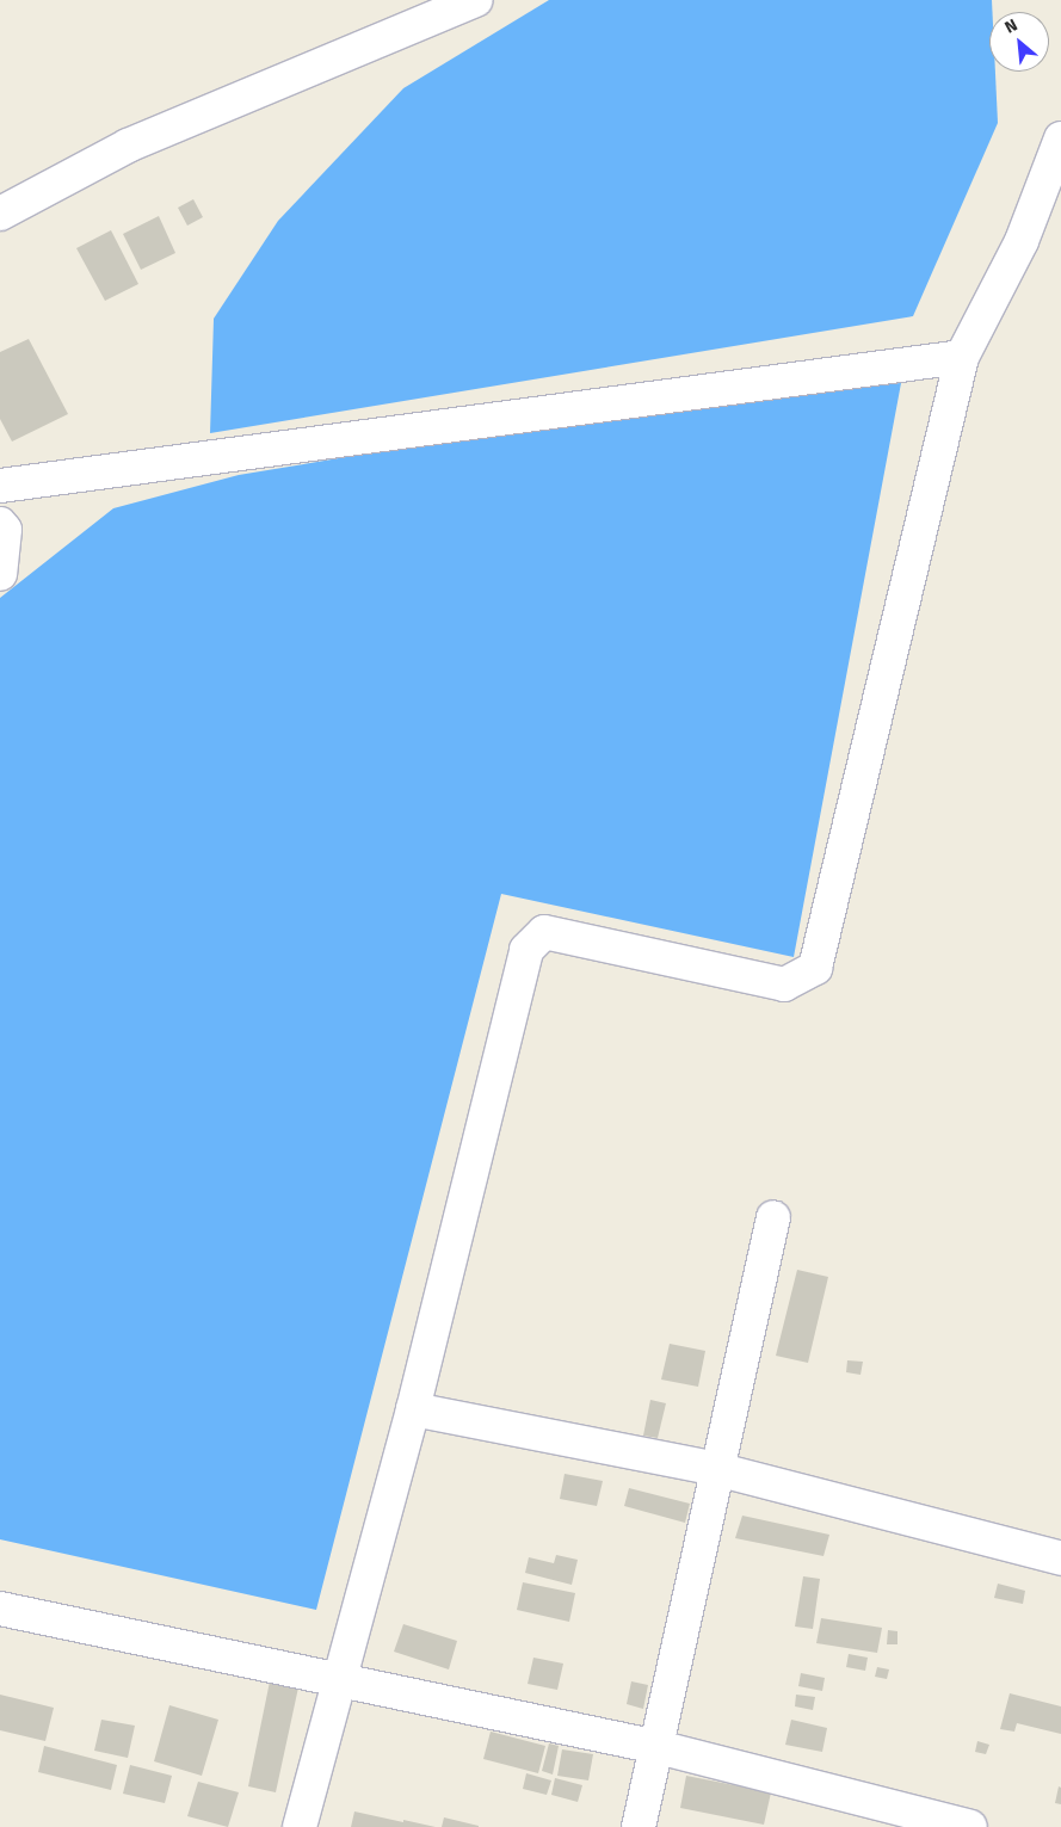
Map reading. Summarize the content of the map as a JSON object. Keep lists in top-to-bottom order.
{
  "north": "top left"
}
